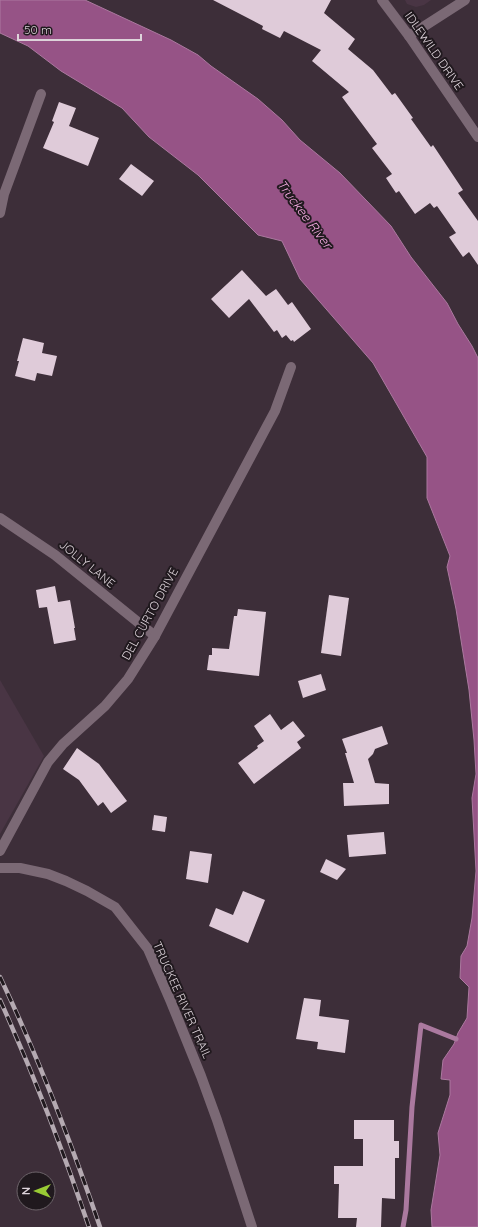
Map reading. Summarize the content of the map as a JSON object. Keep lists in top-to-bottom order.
{
  "streets": {
    "street": [
      "IDLEWILD DRIVE",
      "JOLLY LANE",
      "DEL CURTO DRIVE",
      "TRUCKEE RIVER TRAIL"
    ]
  },
  "crossings": [
    ["JOLLY LANE", "DEL CURTO DRIVE"]
  ],
  "water": ["Truckee River"],
  "scale_bar": "50 m",
  "north": "left"
}
